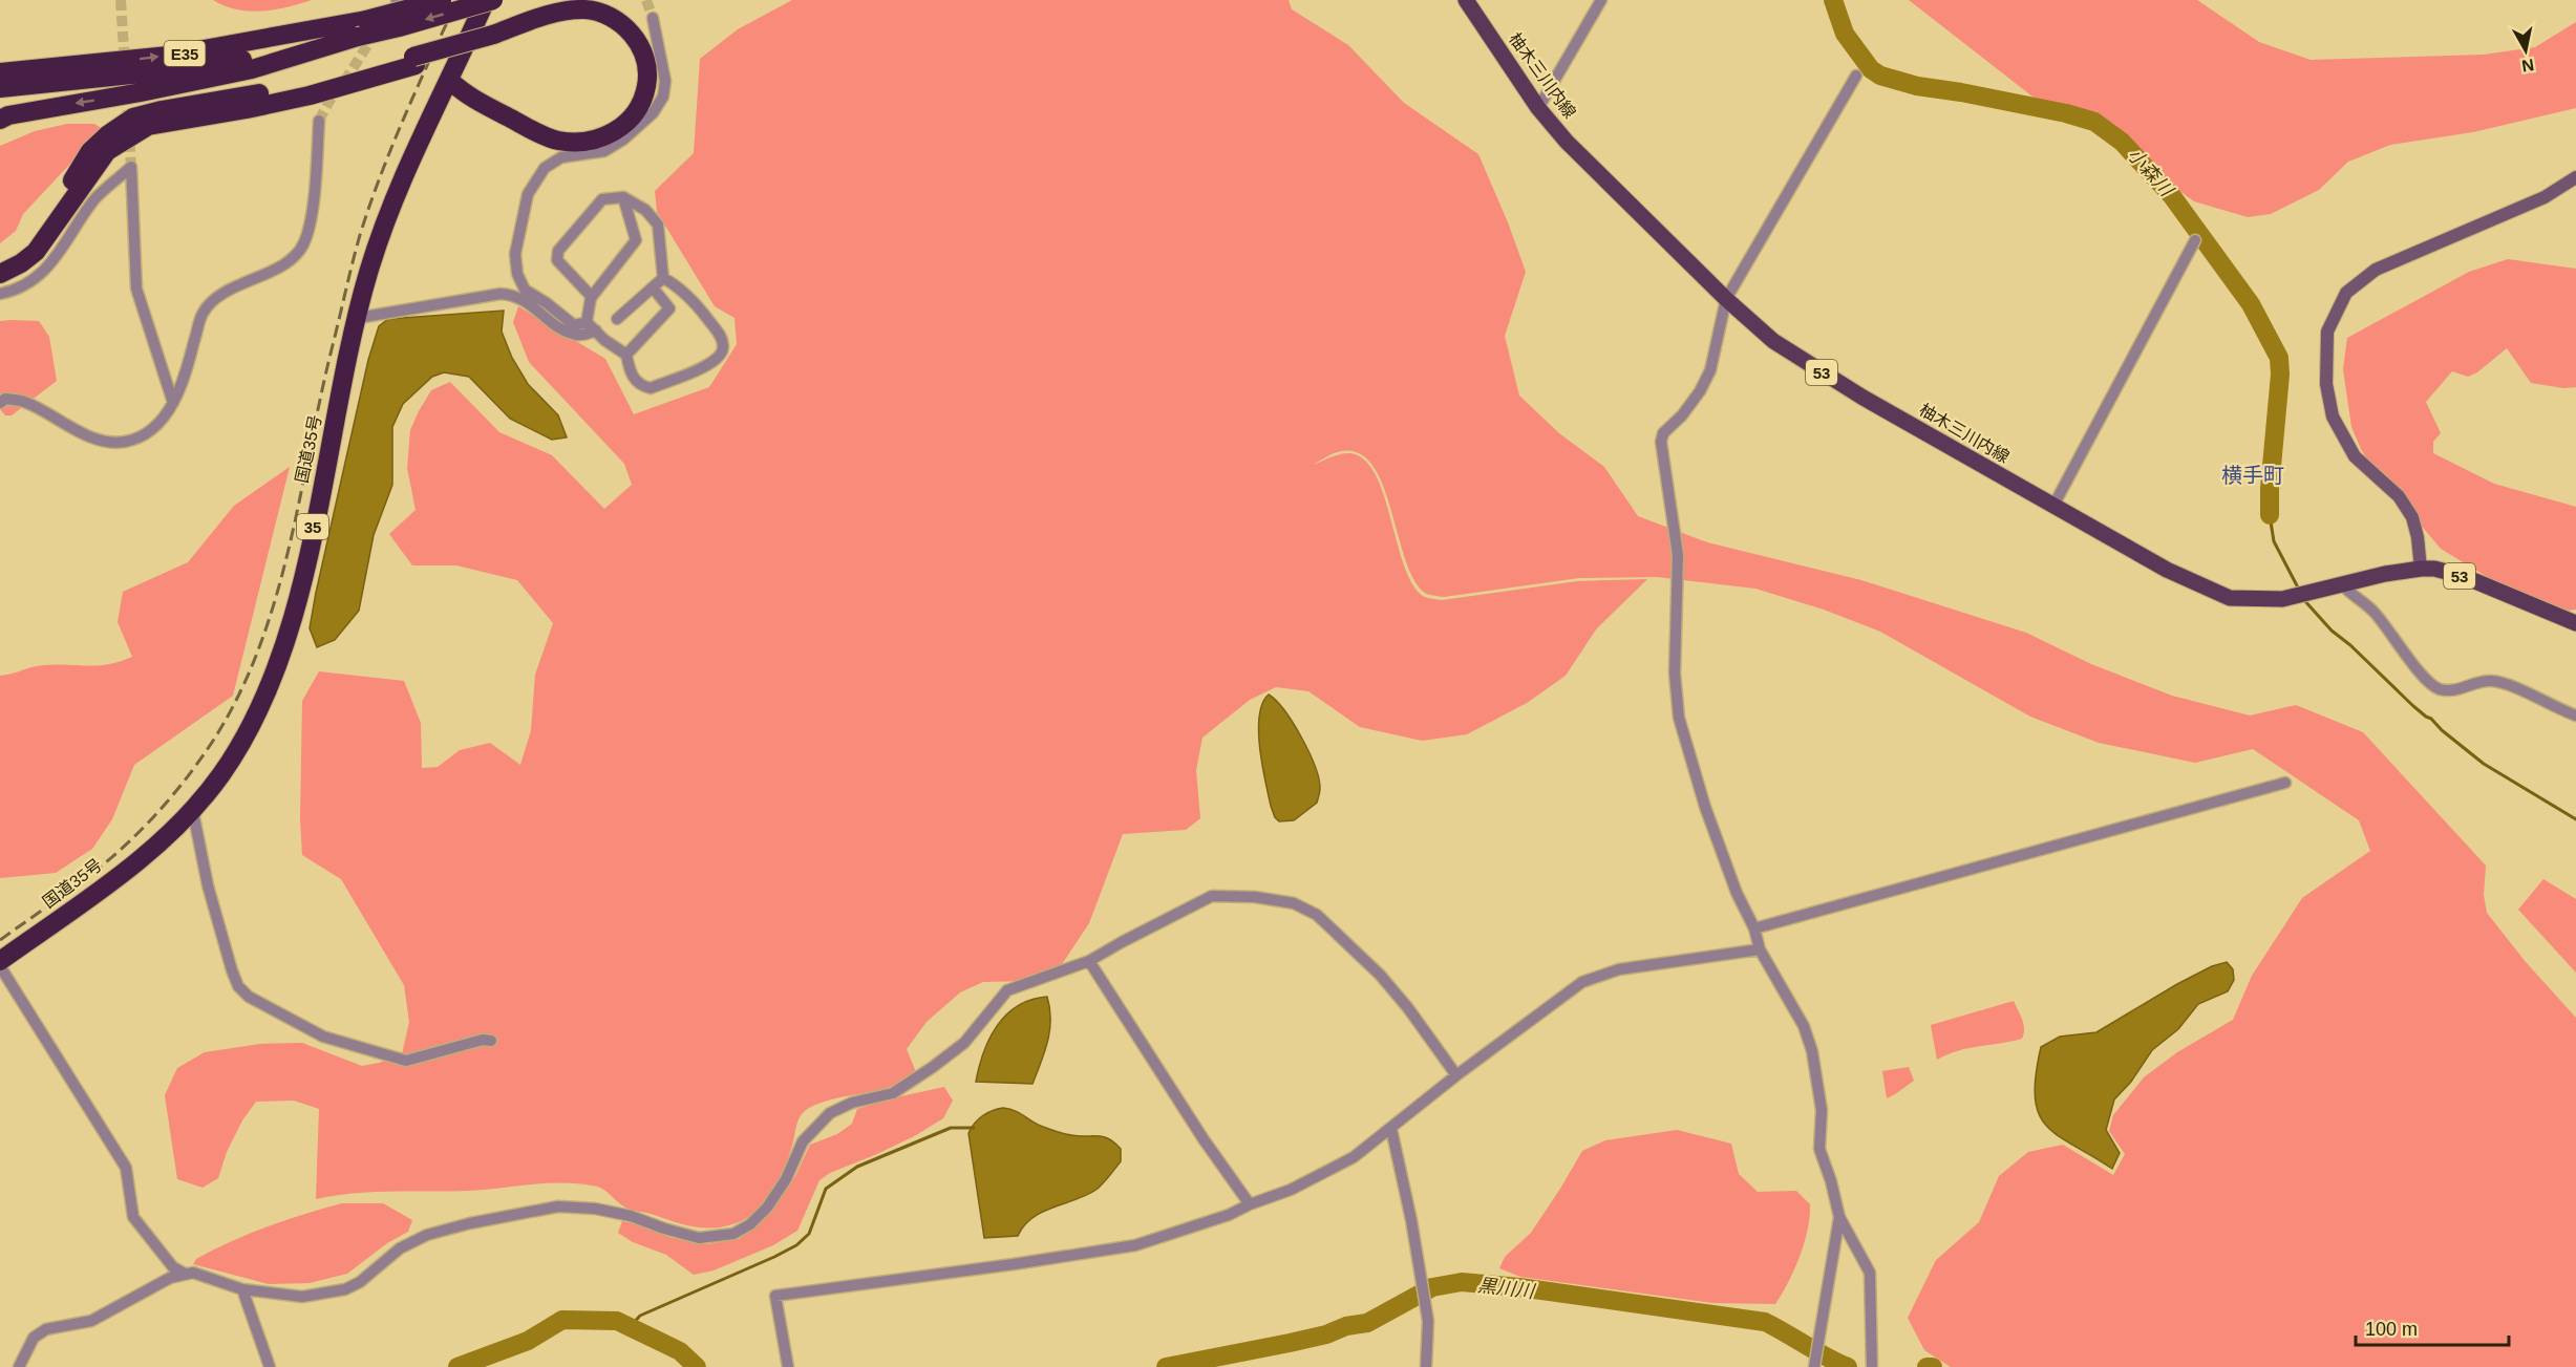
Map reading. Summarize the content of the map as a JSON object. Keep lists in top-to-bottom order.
{
  "streets": {
    "highway": ["E35", "国道35号", "35"],
    "main road": ["柚木三川内線", "53"]
  },
  "districts": ["横手町"],
  "water": ["小森川", "黒川川"],
  "scale_bar": "100 m",
  "north": "bottom"
}
